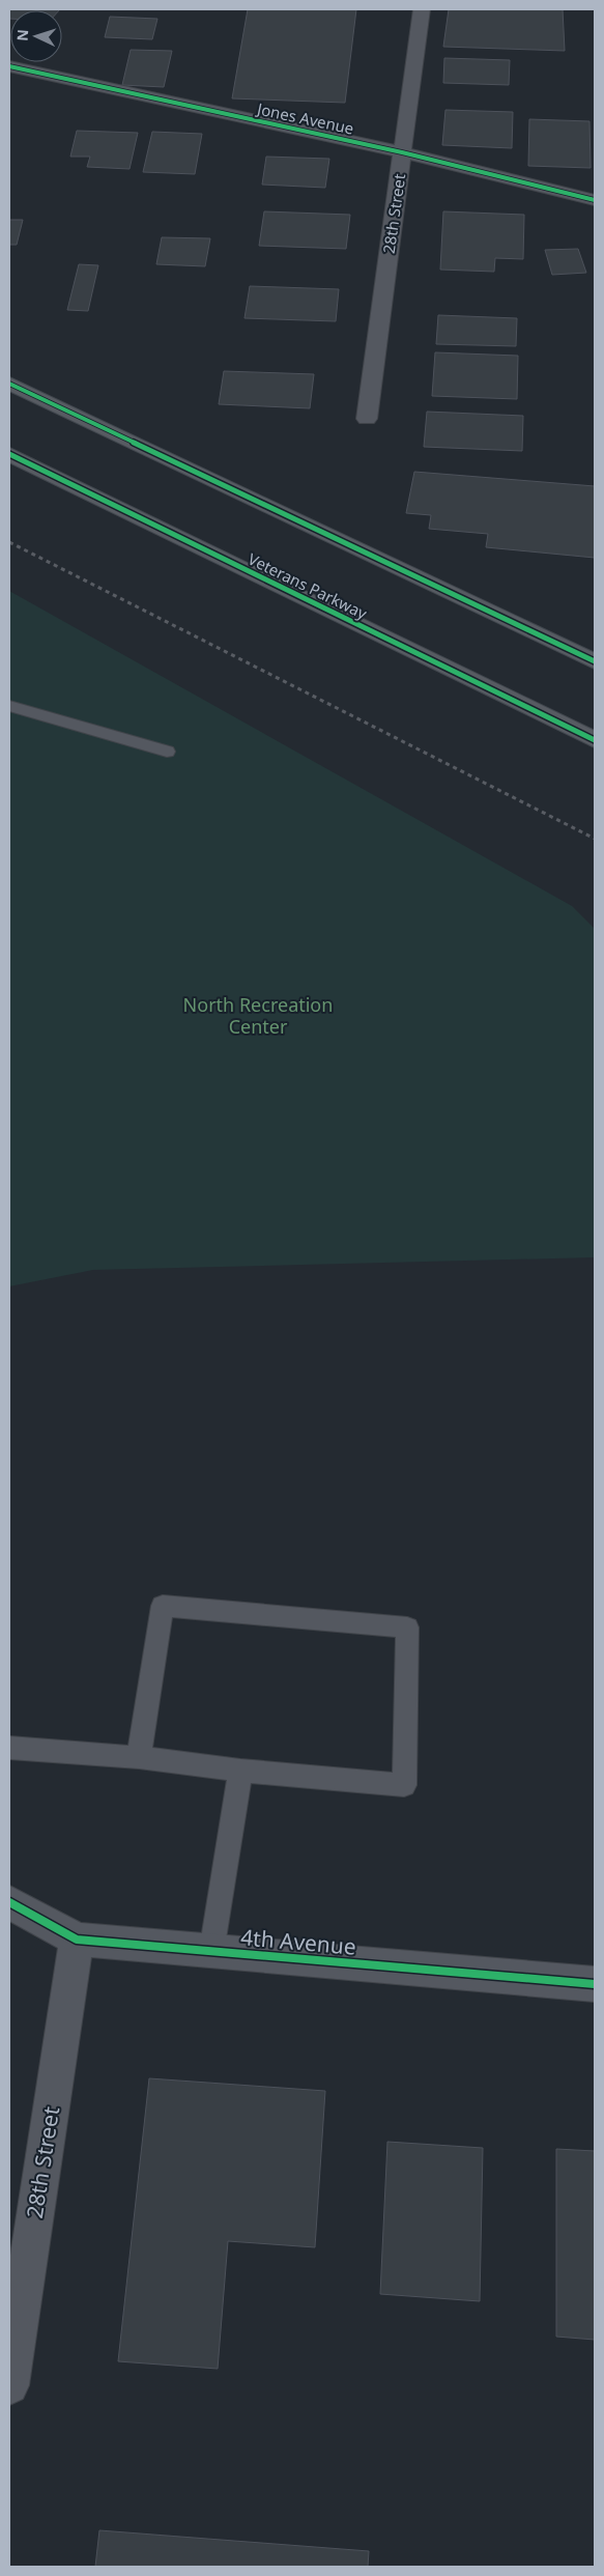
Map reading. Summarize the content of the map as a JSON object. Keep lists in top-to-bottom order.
{
  "streets": {
    "main road": ["Veterans Parkway"],
    "street": ["Jones Avenue", "28th Street", "4th Avenue"]
  },
  "crossings": [
    ["Jones Avenue", "28th Street"],
    ["28th Street", "4th Avenue"]
  ],
  "parks": ["North Recreation Center"],
  "north": "left"
}
